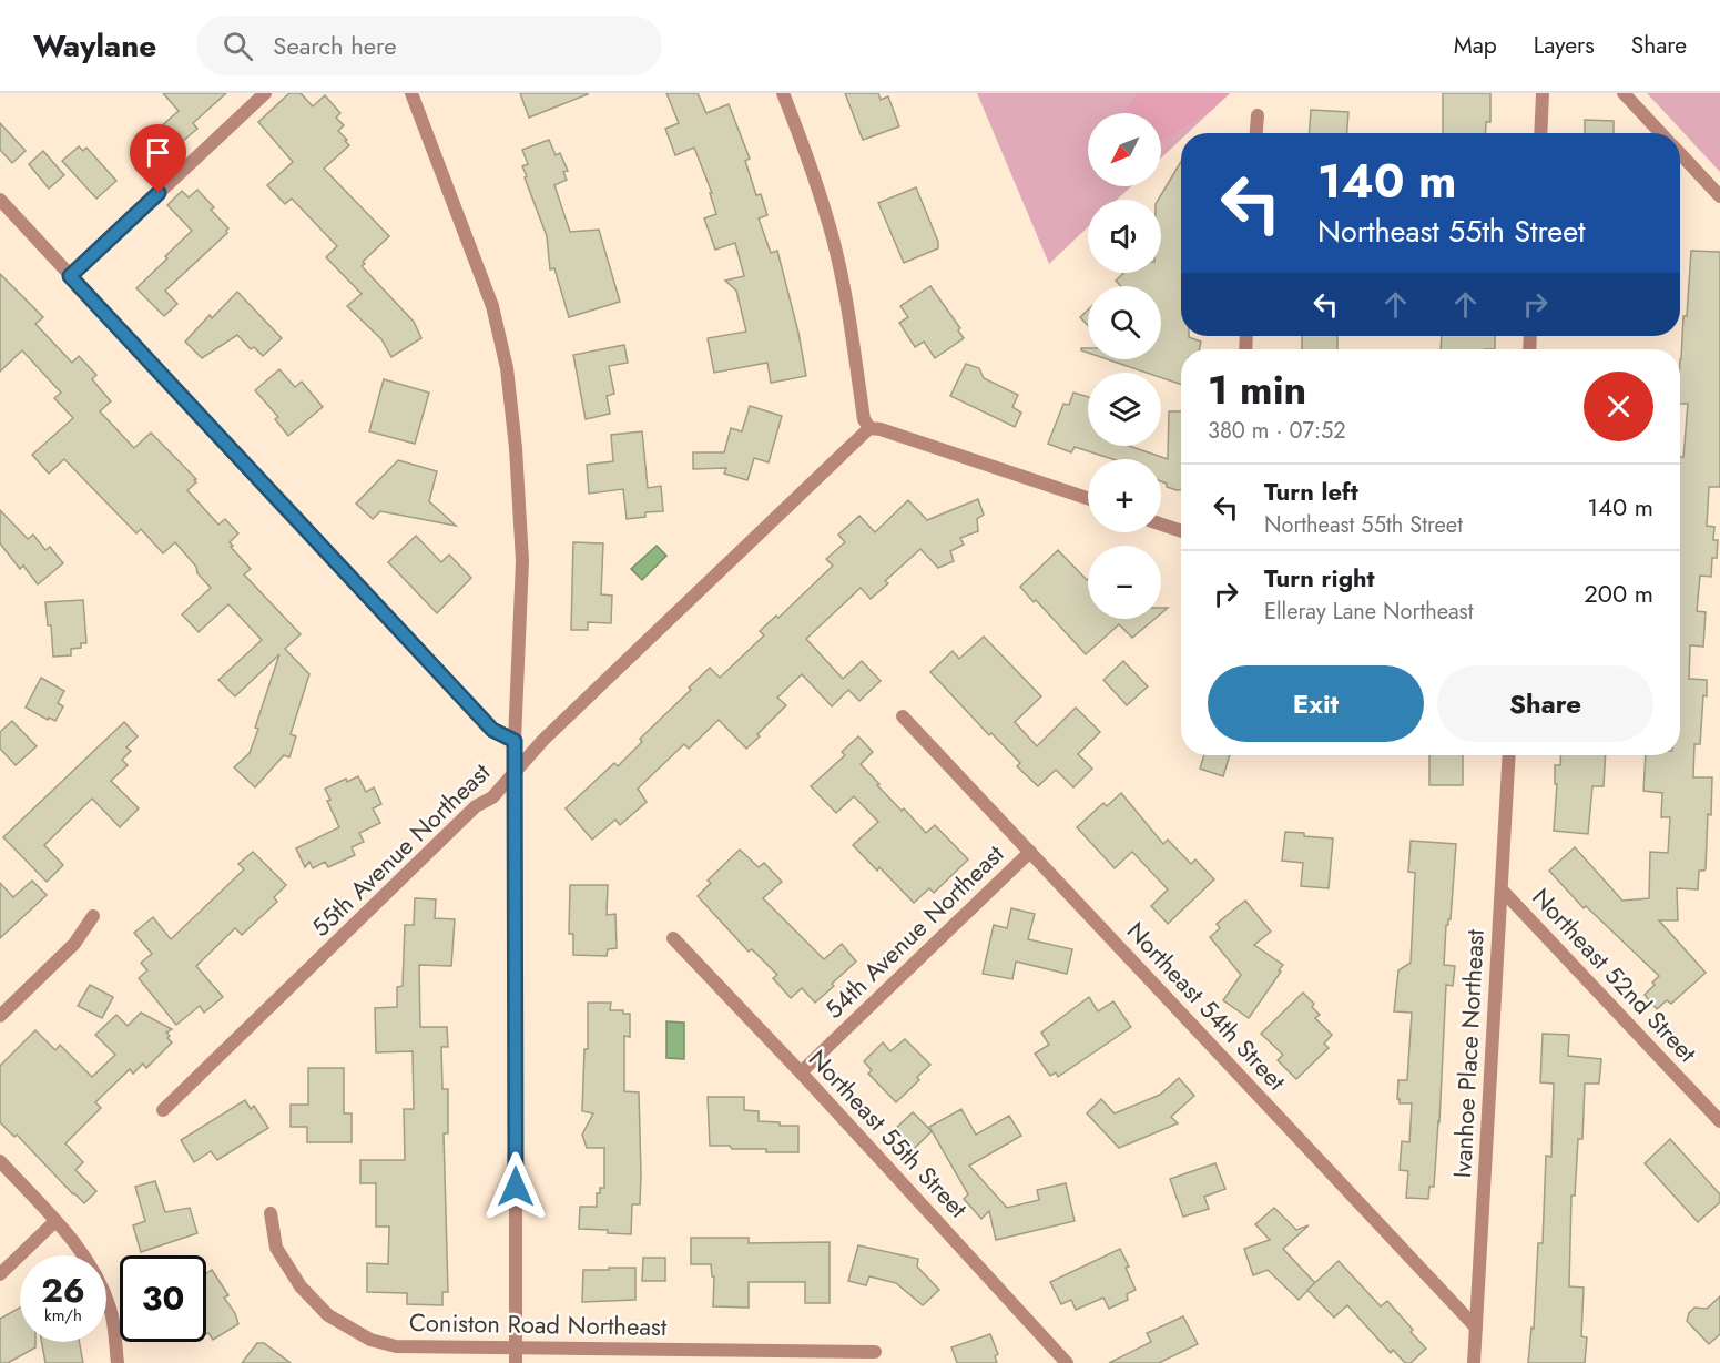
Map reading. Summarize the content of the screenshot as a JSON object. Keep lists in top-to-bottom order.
{
  "streets": {
    "street": [
      "55th Avenue Northeast",
      "54th Avenue Northeast",
      "Northeast 52nd Street",
      "Northeast 54th Street",
      "Ivanhoe Place Northeast",
      "Northeast 55th Street",
      "Coniston Road Northeast"
    ]
  },
  "crossings": [
    ["54th Avenue Northeast", "Northeast 54th Street"],
    ["54th Avenue Northeast", "Northeast 55th Street"],
    ["Northeast 52nd Street", "Ivanhoe Place Northeast"],
    ["Northeast 54th Street", "Ivanhoe Place Northeast"]
  ],
  "north": "bottom left",
  "page": {
    "header": "Waylane",
    "search": "Search here",
    "nav": ["Map", "Layers", "Share"],
    "map_buttons": ["+", "−"],
    "turn": ["140 m", "Northeast 55th Street"],
    "heading": ["1 min", "380 m · 07:52"],
    "list": [
      {
        "name": "Turn left",
        "note": "Northeast 55th Street",
        "value": "140 m"
      },
      {
        "name": "Turn right",
        "note": "Elleray Lane Northeast",
        "value": "200 m"
      }
    ],
    "buttons": ["Exit", "Share"],
    "speed": "26 km/h",
    "limit": "30"
  }
}
